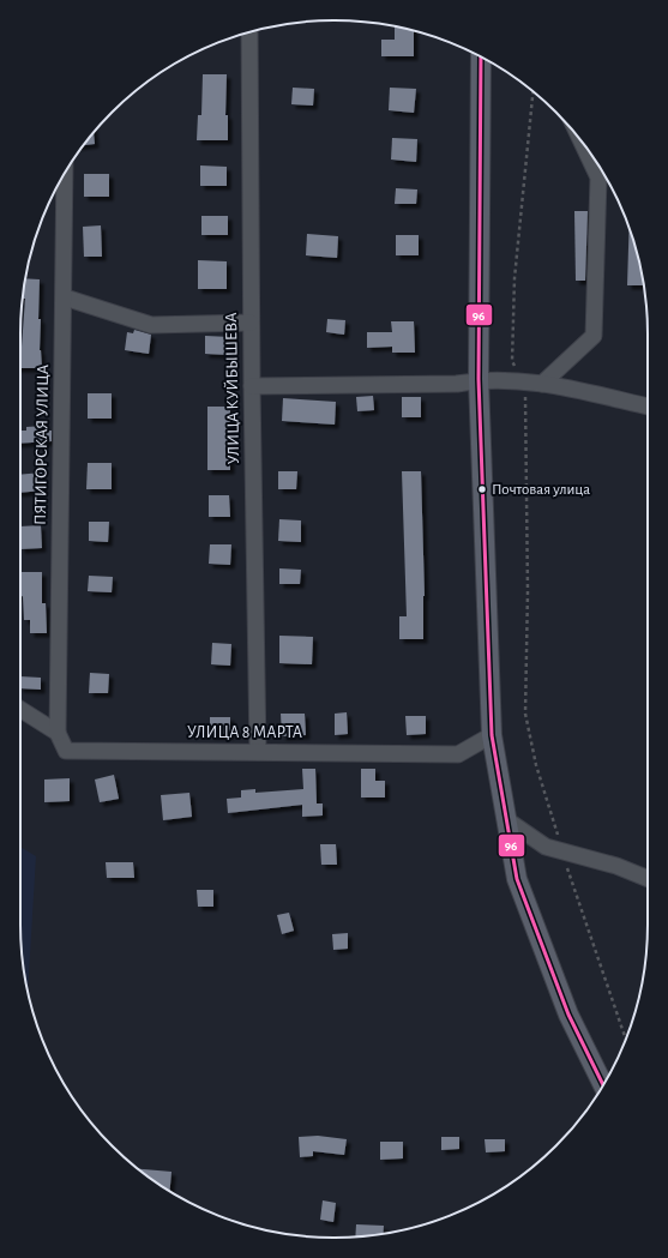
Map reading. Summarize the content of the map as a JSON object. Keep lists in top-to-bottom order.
{
  "streets": {
    "street": ["УЛИЦА КУЙБЫШЕВА", "ПЯТИГОРСКАЯ УЛИЦА", "УЛИЦА 8 МАРТА"]
  },
  "crossings": [
    ["УЛИЦА КУЙБЫШЕВА", "УЛИЦА 8 МАРТА"],
    ["ПЯТИГОРСКАЯ УЛИЦА", "УЛИЦА 8 МАРТА"]
  ],
  "places": ["Почтовая улица"],
  "lines": ["transit line 96"]
}
